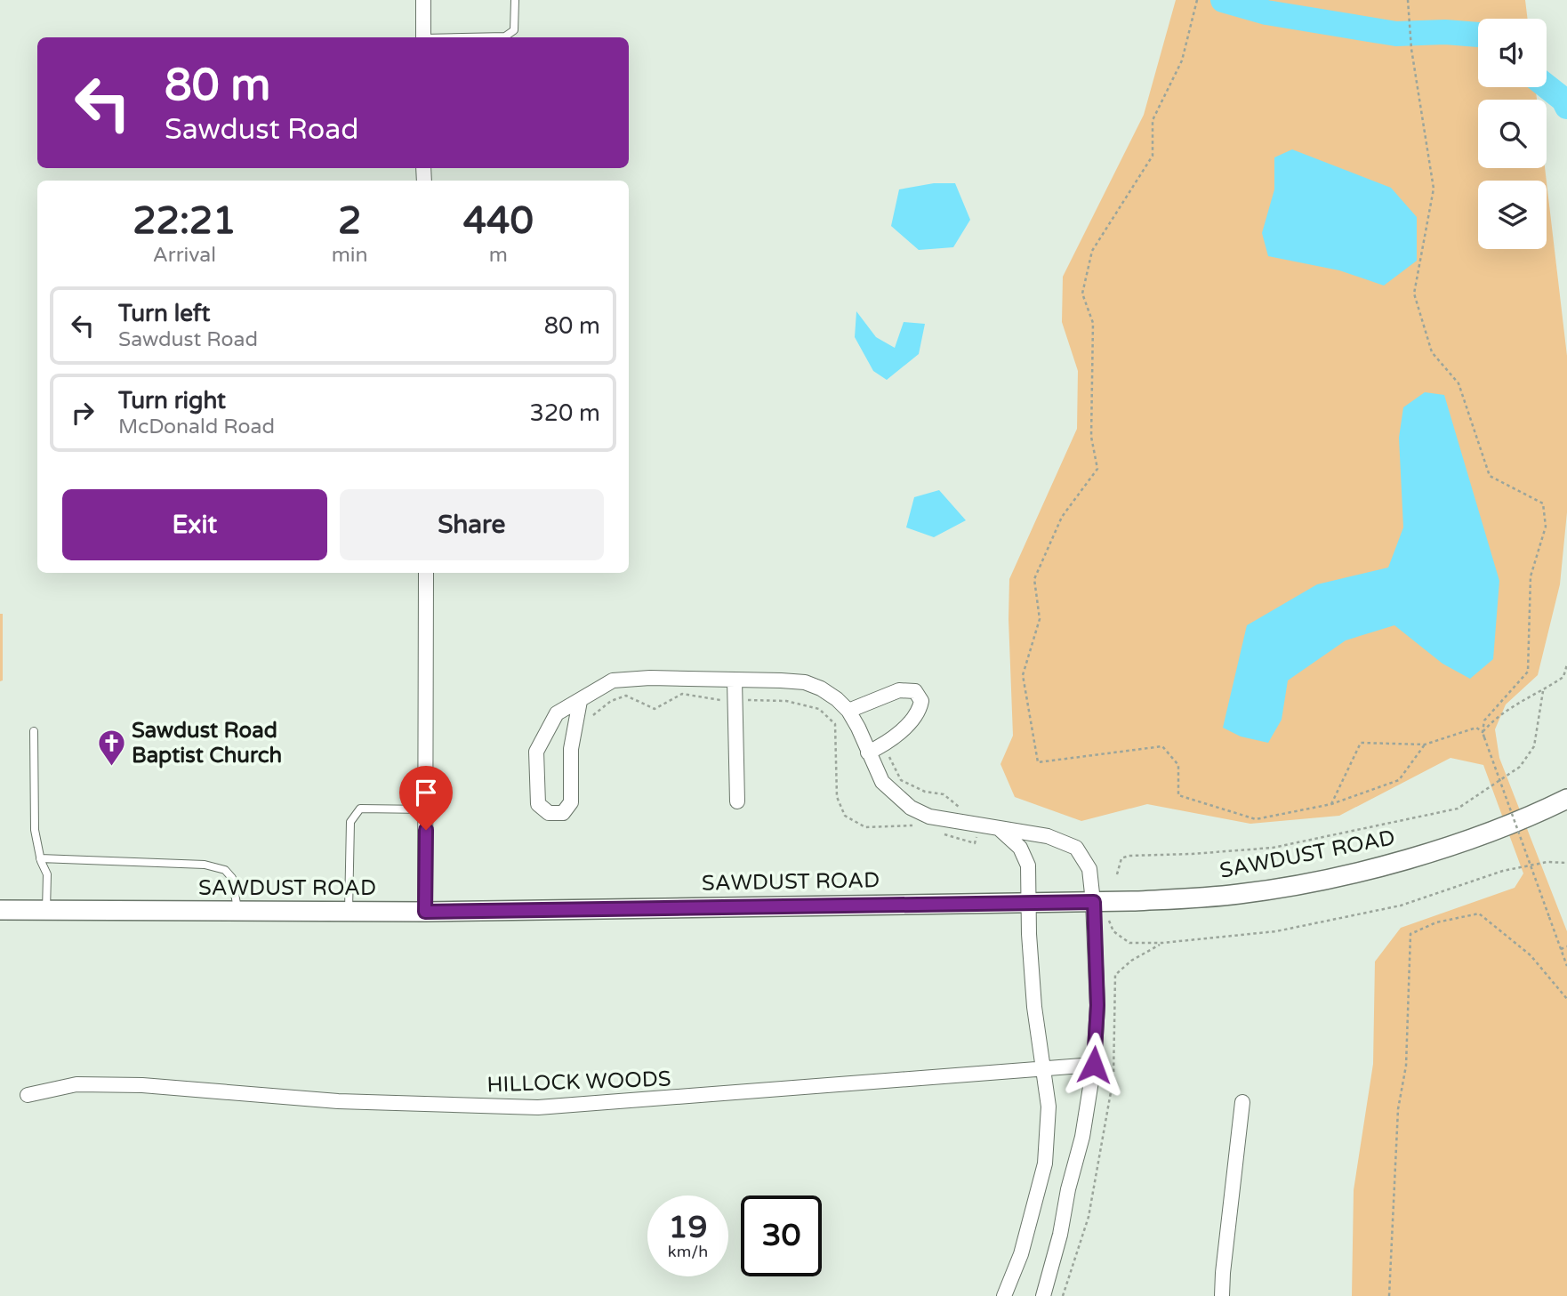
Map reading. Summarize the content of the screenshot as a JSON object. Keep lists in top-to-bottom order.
{
  "streets": {
    "street": ["SAWDUST ROAD", "HILLOCK WOODS"]
  },
  "places": {
    "church": ["Sawdust Road Baptist Church"]
  },
  "page": {
    "turn": ["80 m", "Sawdust Road"],
    "eta": [
      "22:21",
      "Arrival",
      "2",
      "min",
      "440",
      "m"
    ],
    "list": [
      {
        "name": "Turn left",
        "note": "Sawdust Road",
        "value": "80 m"
      },
      {
        "name": "Turn right",
        "note": "McDonald Road",
        "value": "320 m"
      }
    ],
    "buttons": ["Exit", "Share"],
    "speed": "19 km/h",
    "limit": "30"
  }
}
